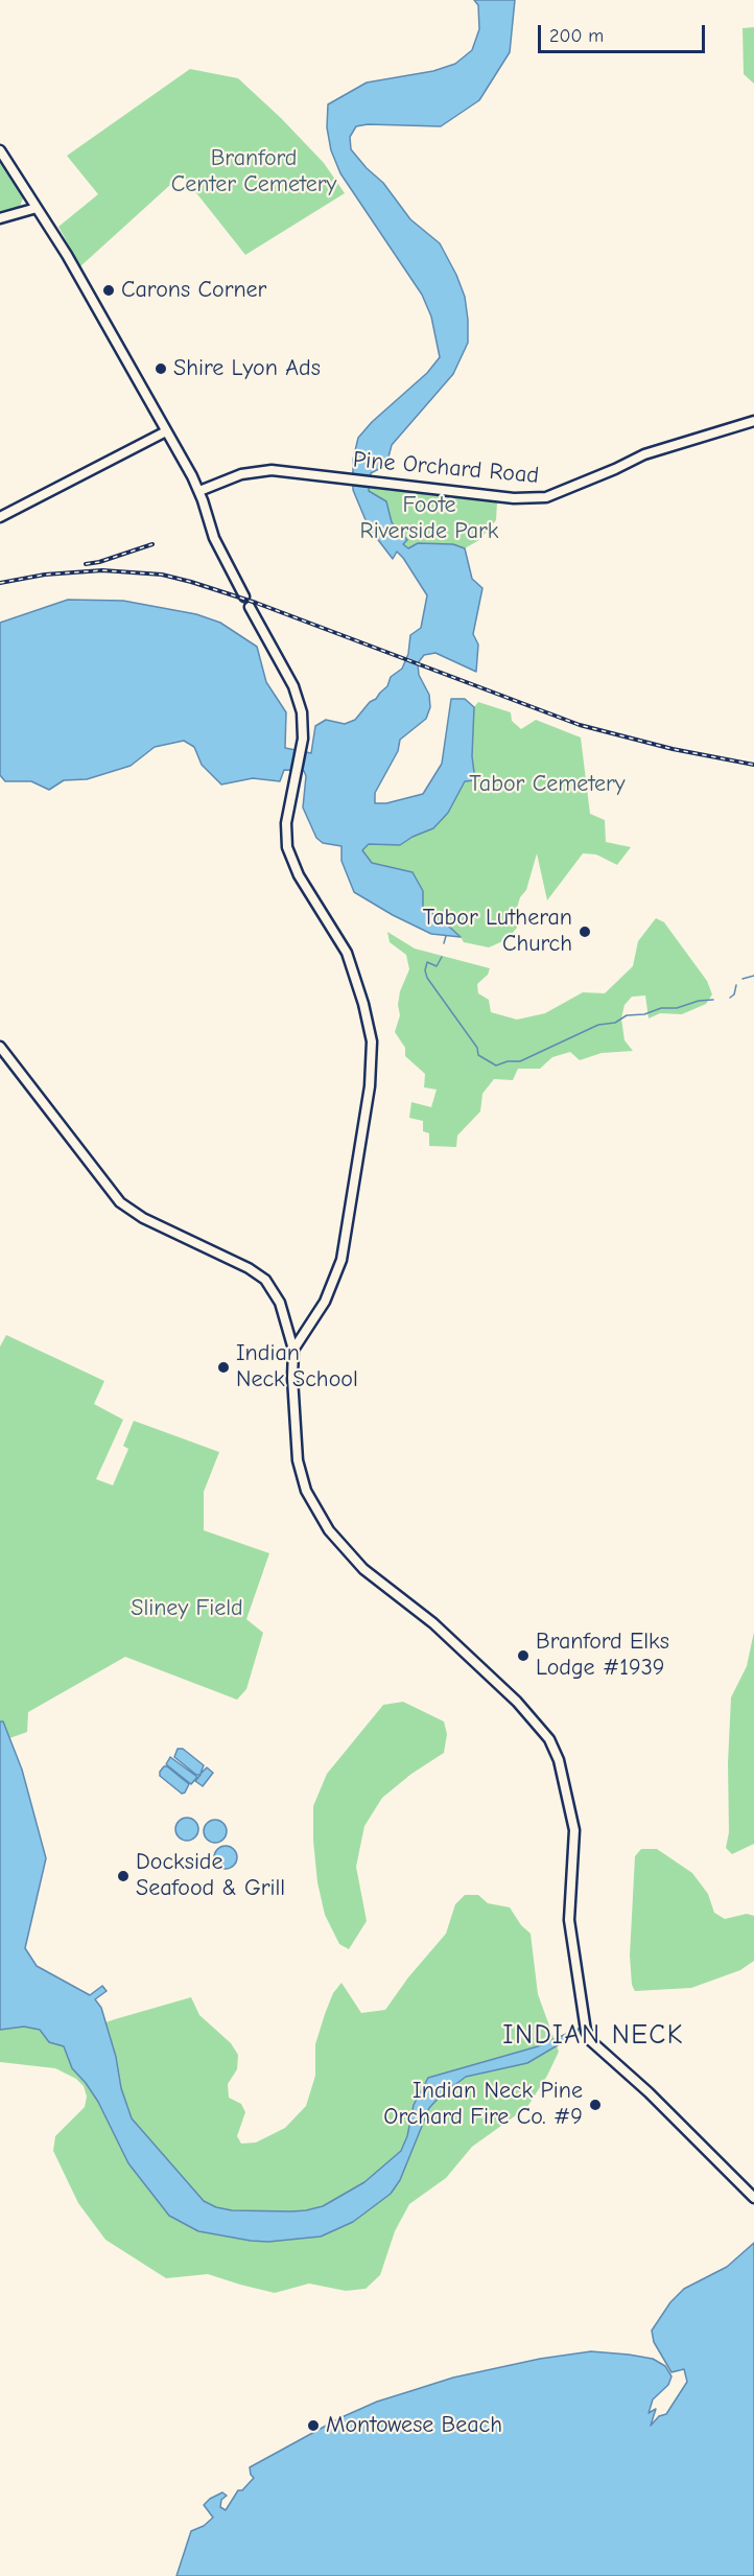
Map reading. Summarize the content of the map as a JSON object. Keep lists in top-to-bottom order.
{
  "streets": {
    "main road": ["Pine Orchard Road"]
  },
  "districts": ["INDIAN NECK"],
  "parks": [
    "Branford Center Cemetery",
    "Foote Riverside Park",
    "Tabor Cemetery",
    "Sliney Field"
  ],
  "places": [
    "Carons Corner",
    "Shire Lyon Ads",
    "Tabor Lutheran Church",
    "Indian Neck School",
    "Branford Elks Lodge #1939",
    "Dockside Seafood & Grill",
    "Indian Neck Pine Orchard Fire Co. #9",
    "Montowese Beach"
  ],
  "scale_bar": "200 m"
}
